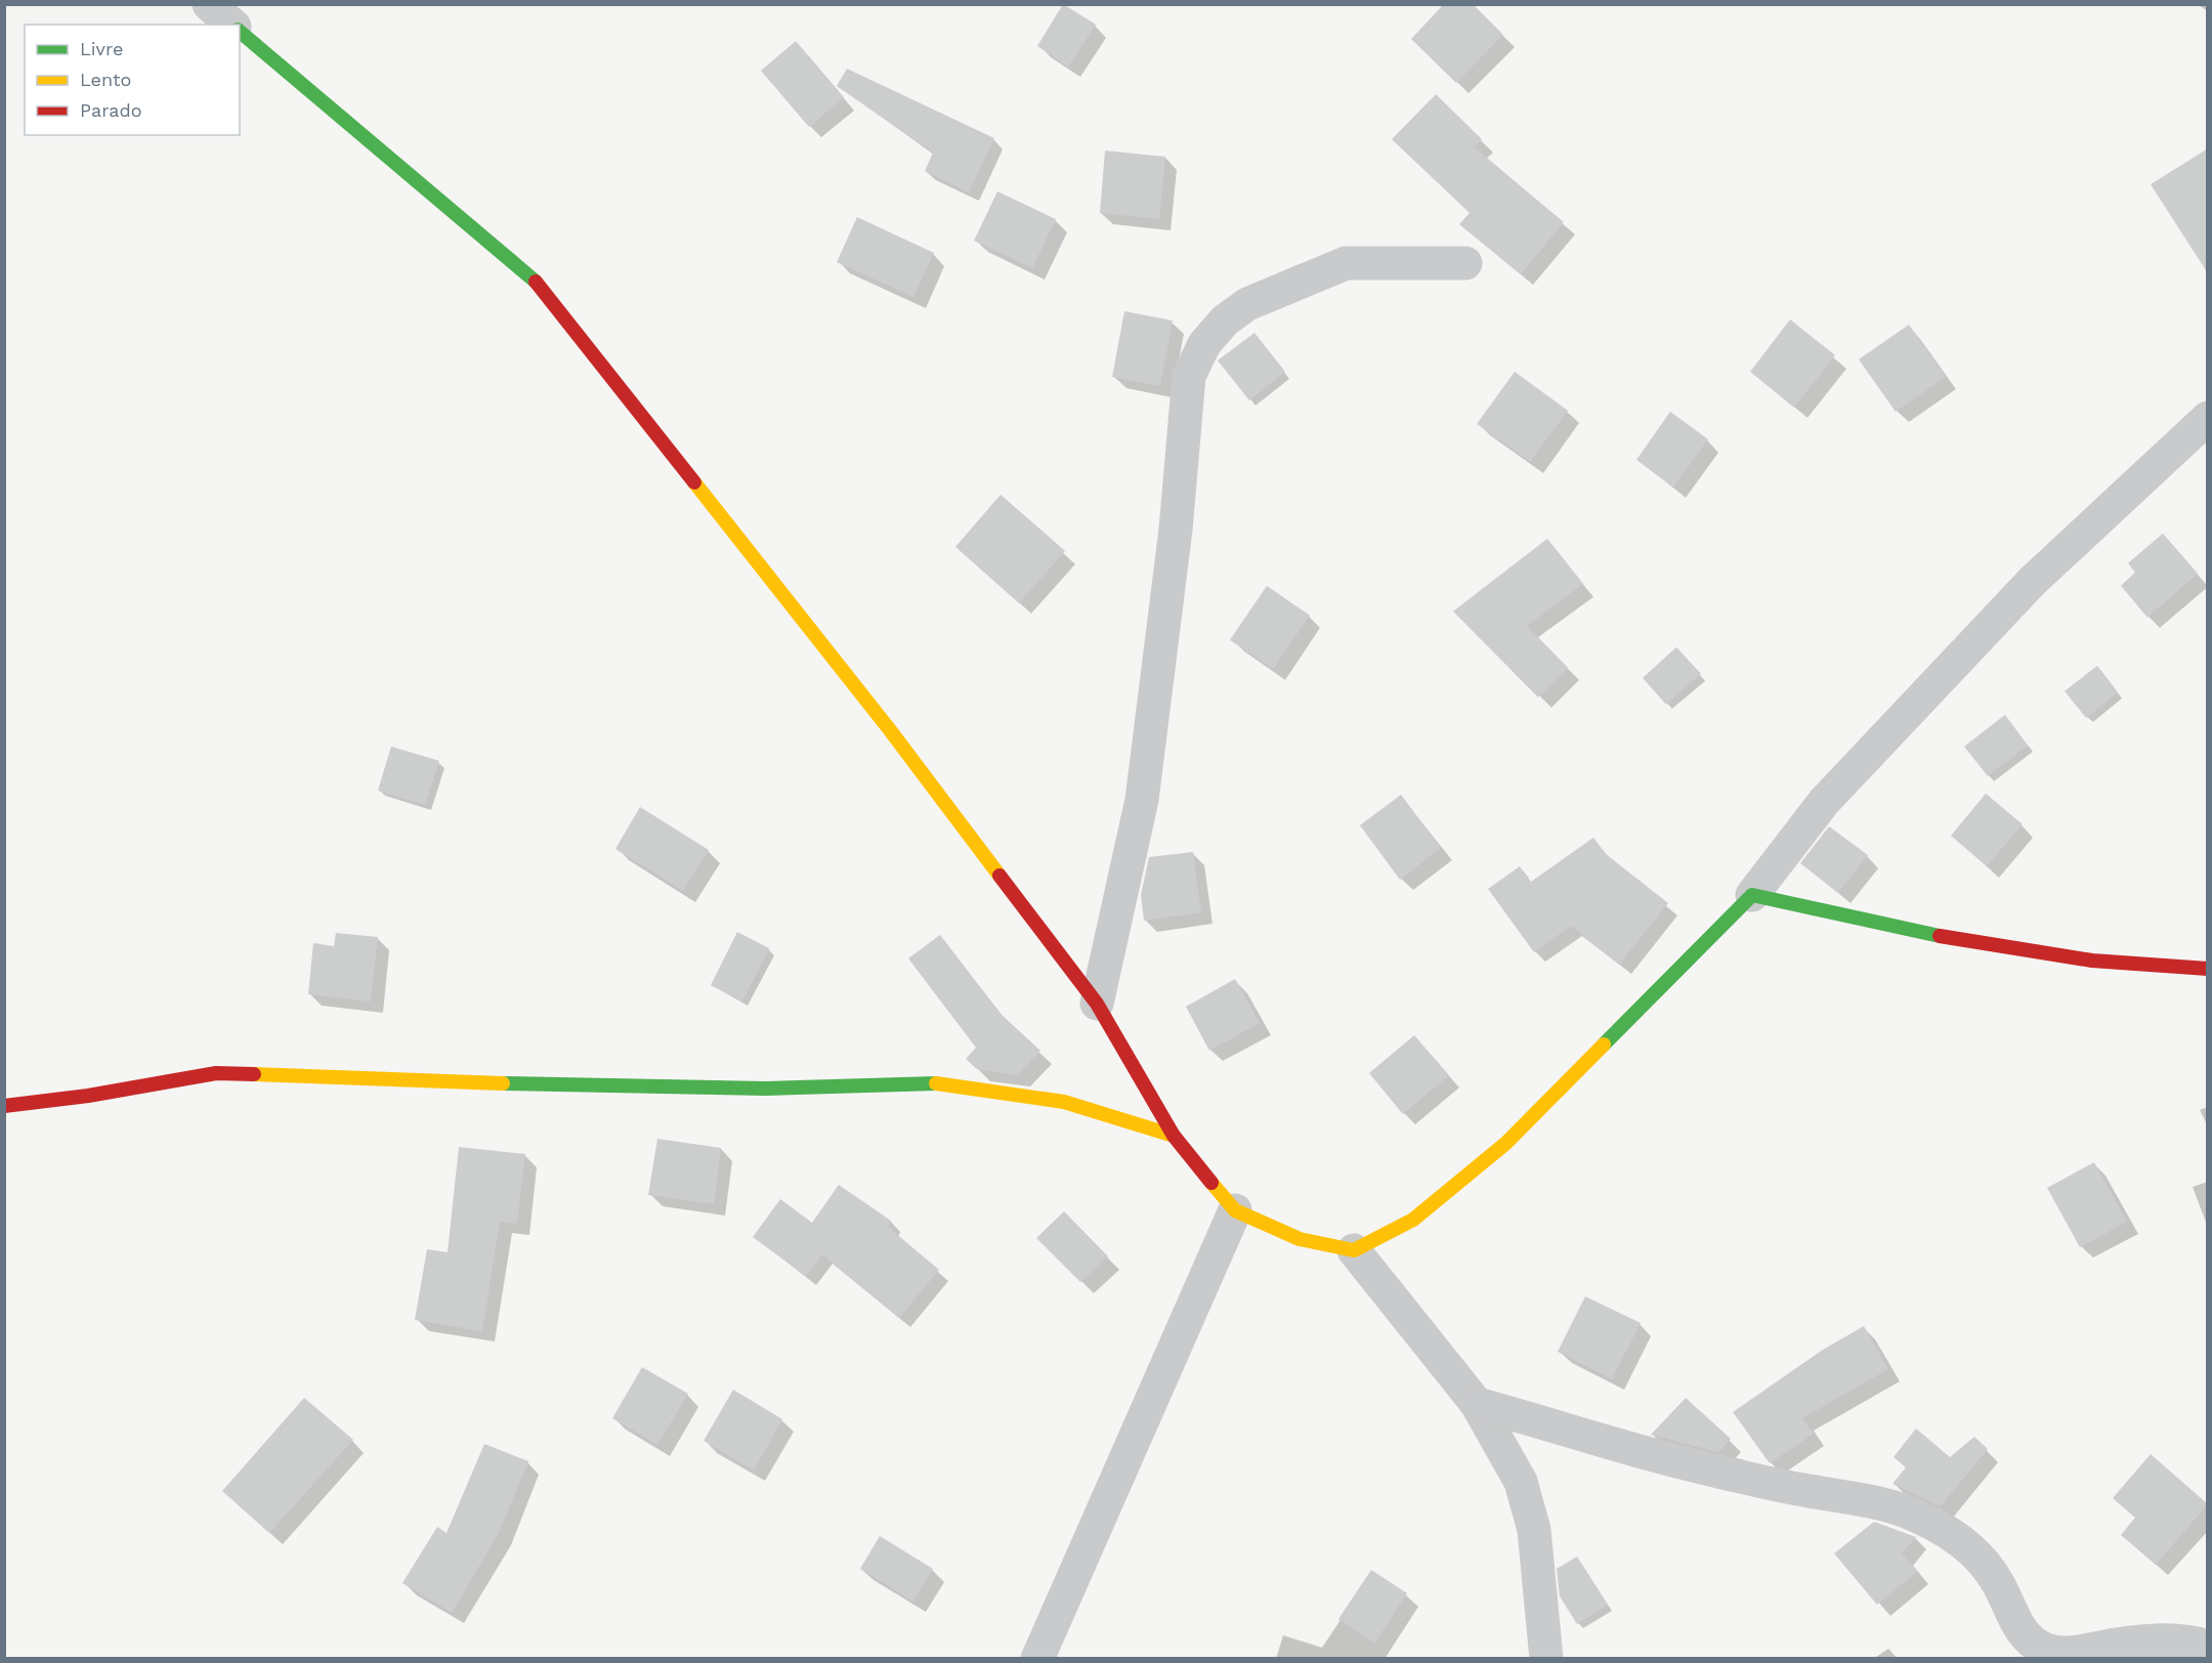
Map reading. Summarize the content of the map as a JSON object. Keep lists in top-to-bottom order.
{
  "legend": ["Livre", "Lento", "Parado"]
}
